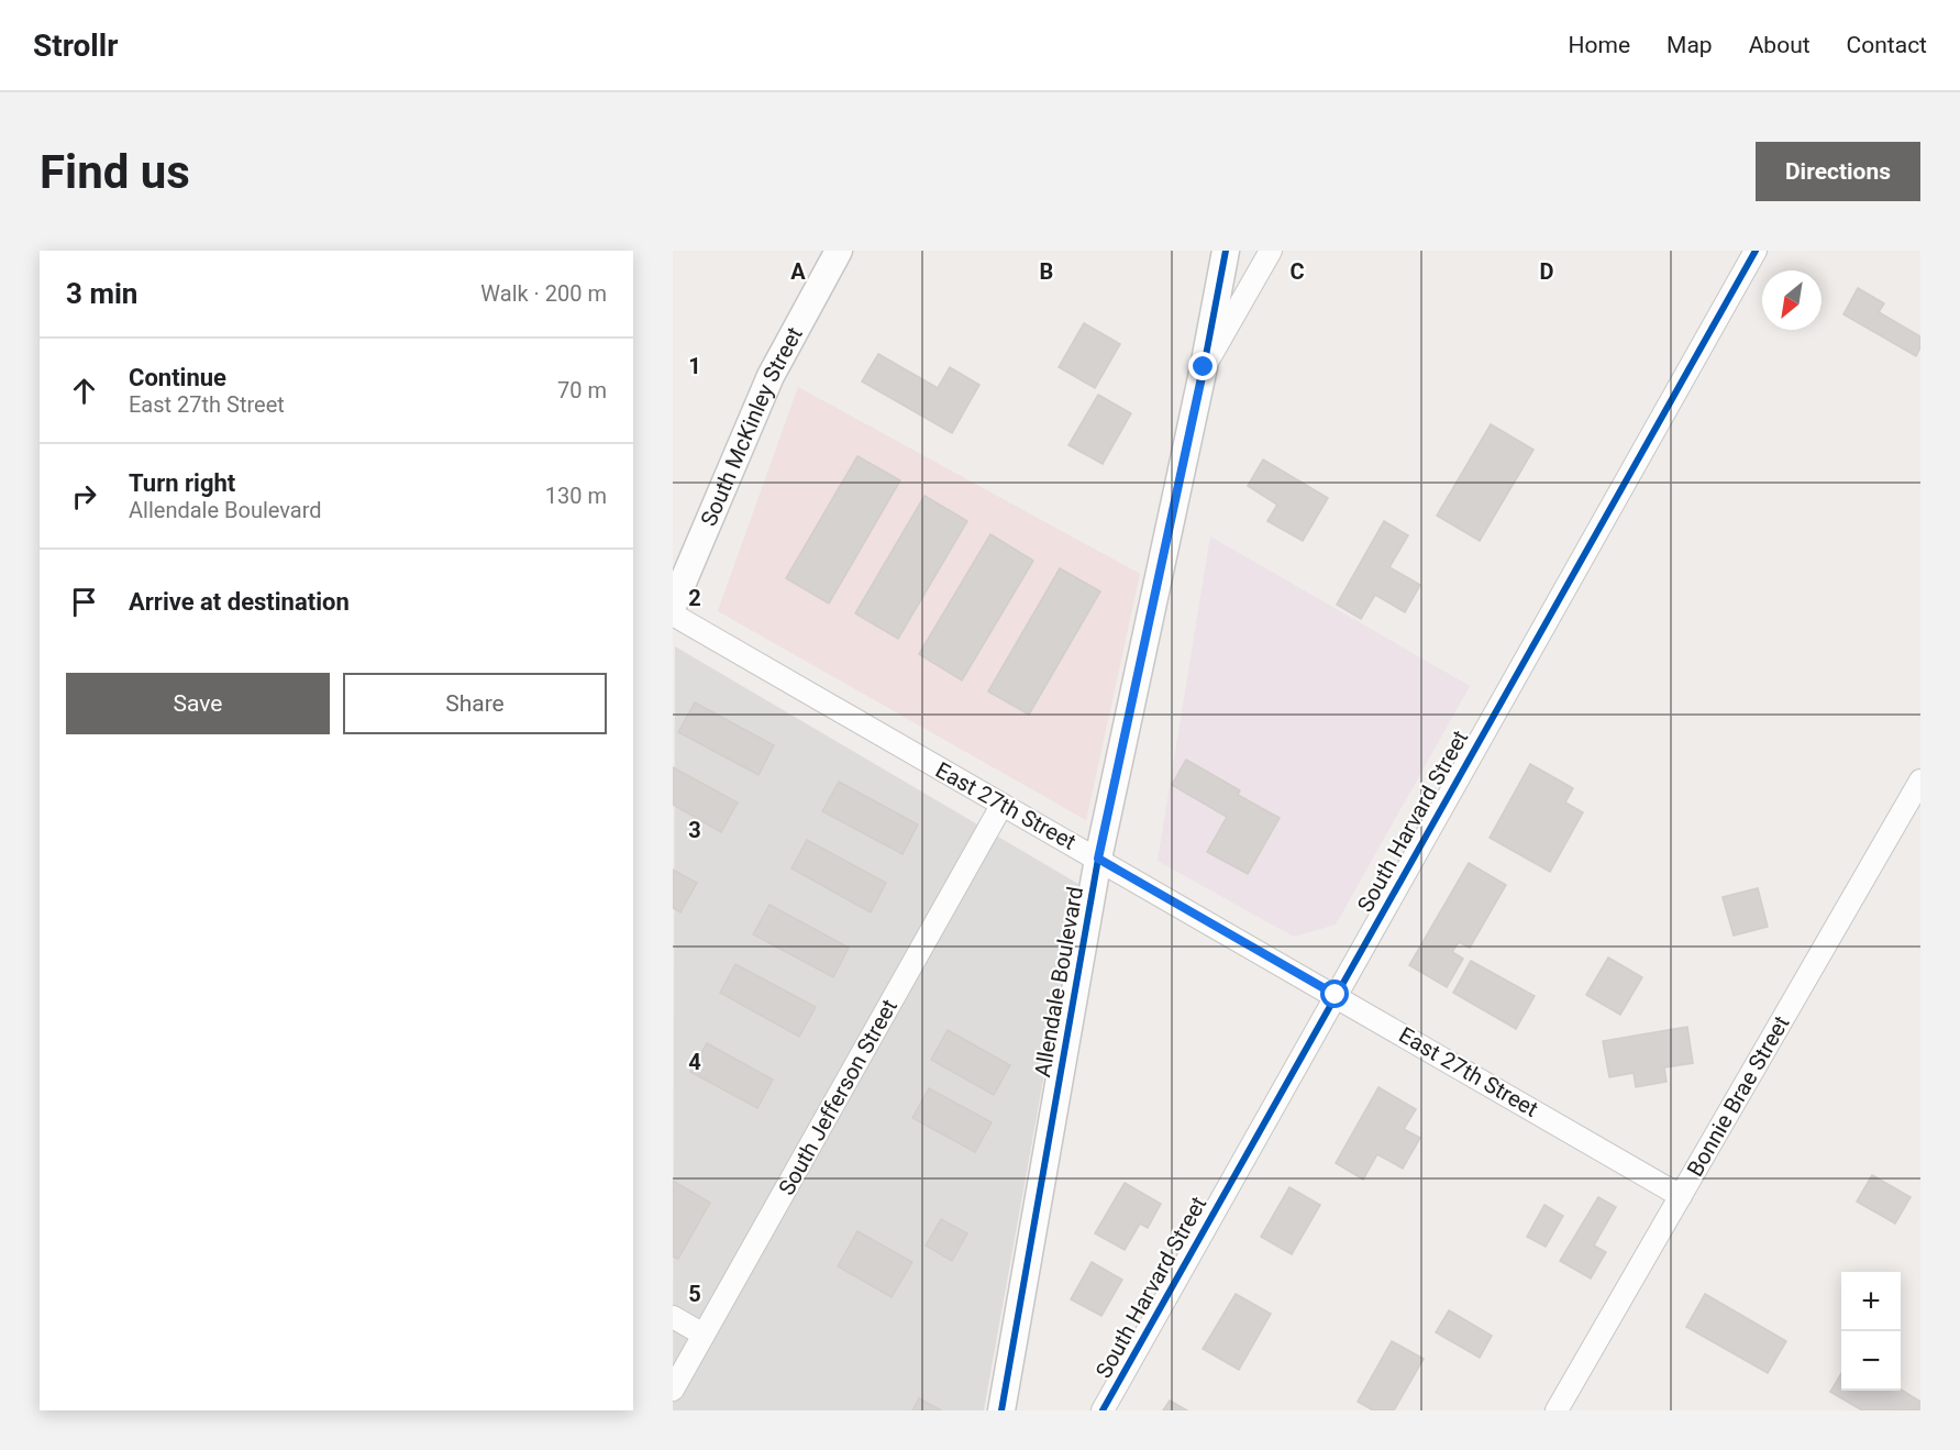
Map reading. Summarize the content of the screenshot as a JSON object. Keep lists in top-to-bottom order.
{
  "streets": {
    "street": [
      "South McKinley Street",
      "East 27th Street",
      "South Harvard Street",
      "Allendale Boulevard",
      "Bonnie Brae Street",
      "South Jefferson Street"
    ]
  },
  "crossings": [
    ["East 27th Street", "South Harvard Street"],
    ["East 27th Street", "Allendale Boulevard"],
    ["East 27th Street", "Bonnie Brae Street"],
    ["East 27th Street", "South Jefferson Street"]
  ],
  "north": "bottom left",
  "page": {
    "header": "Strollr",
    "nav": [
      "Home",
      "Map",
      "About",
      "Contact"
    ],
    "buttons": [
      "Directions",
      ["Save", "Share"]
    ],
    "title": "Find us",
    "heading": ["3 min", "Walk · 200 m"],
    "list": [
      ["Continue", "East 27th Street", "70 m"],
      ["Turn right", "Allendale Boulevard", "130 m"],
      "Arrive at destination"
    ],
    "map_buttons": ["+", "−"]
  },
  "grid": {
    "columns": [
      "A",
      "B",
      "C",
      "D"
    ],
    "rows": [
      "1",
      "2",
      "3",
      "4",
      "5"
    ]
  }
}
